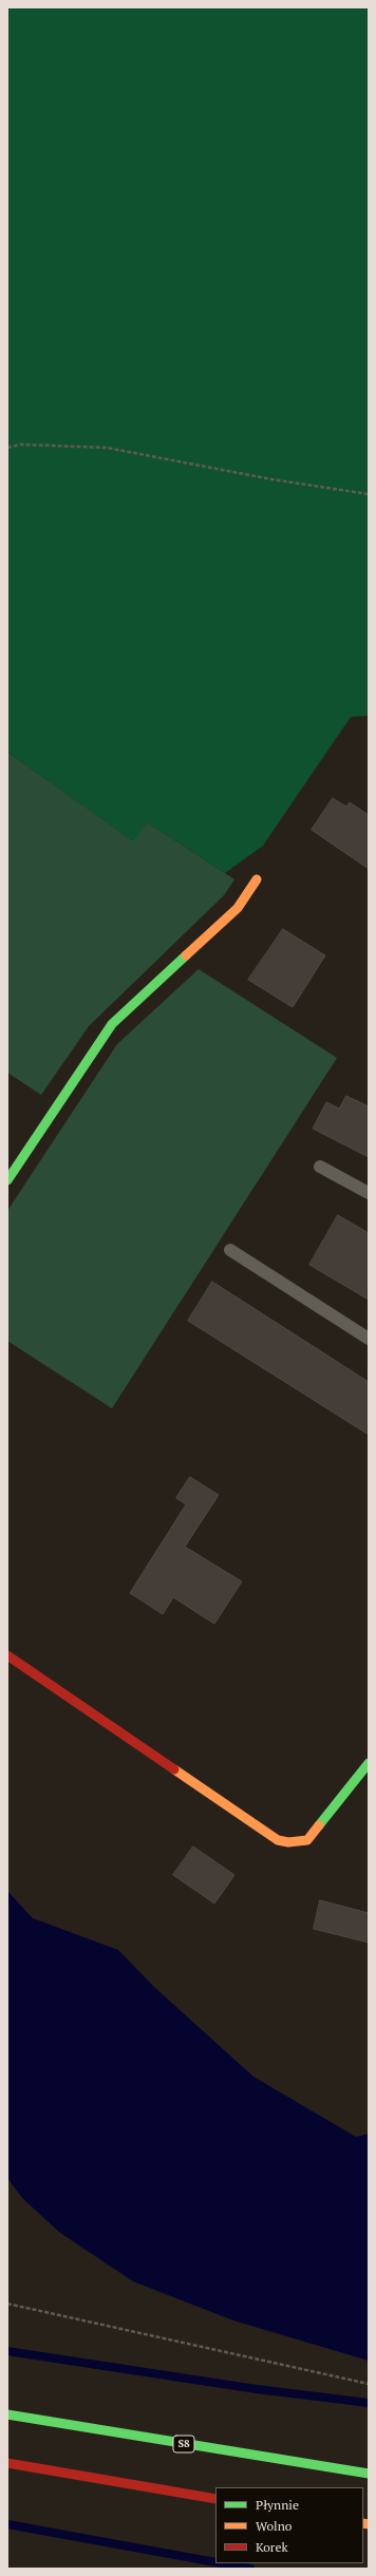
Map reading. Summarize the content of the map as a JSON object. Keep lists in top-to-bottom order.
{
  "streets": {
    "main road": ["S8"]
  },
  "legend": ["Płynnie", "Wolno", "Korek"]
}
